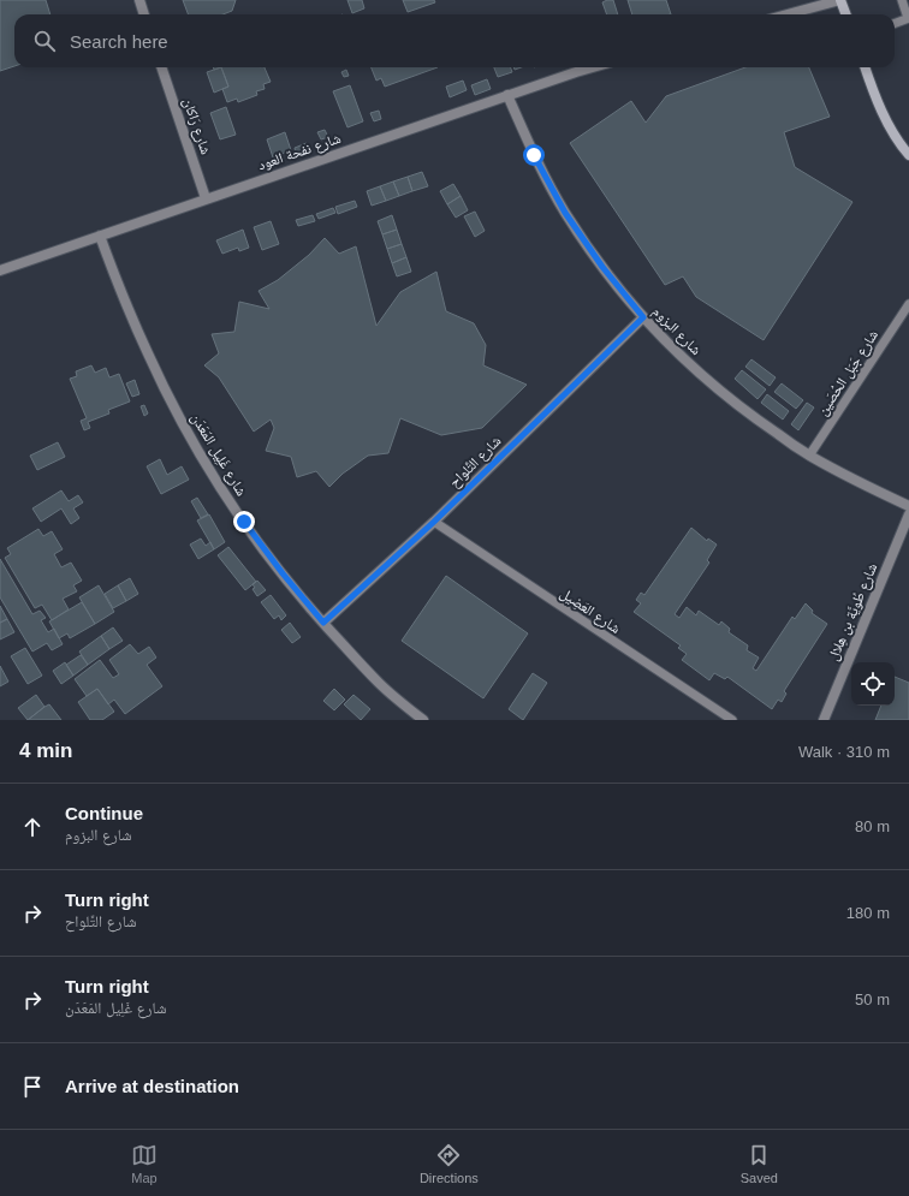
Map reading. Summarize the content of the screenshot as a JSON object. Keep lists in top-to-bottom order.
{
  "streets": {
    "street": [
      "شارع رَاكان",
      "شارع نفحة العود",
      "شارع البزوم",
      "شارع غَلِيل المَعَدَن",
      "شارع التِّلواح",
      "شارع طُويَّة بن هِلال"
    ],
    "lane": ["شارع جَبَل الحُصَين", "شارع العَضِيل"]
  },
  "crossings": [
    ["شارع رَاكان", "شارع نفحة العود"],
    ["شارع نفحة العود", "شارع البزوم"],
    ["شارع نفحة العود", "شارع غَلِيل المَعَدَن"],
    ["شارع البزوم", "شارع جَبَل الحُصَين"],
    ["شارع البزوم", "شارع التِّلواح"],
    ["شارع غَلِيل المَعَدَن", "شارع التِّلواح"],
    ["شارع التِّلواح", "شارع العَضِيل"]
  ],
  "page": {
    "search": "Search here",
    "heading": ["4 min", "Walk · 310 m"],
    "list": [
      ["Continue", "شارع البزوم", "80 m"],
      ["Turn right", "شارع التِّلواح", "180 m"],
      ["Turn right", "شارع غَلِيل المَعَدَن", "50 m"],
      "Arrive at destination"
    ],
    "nav": ["Map", "Directions", "Saved"]
  }
}
